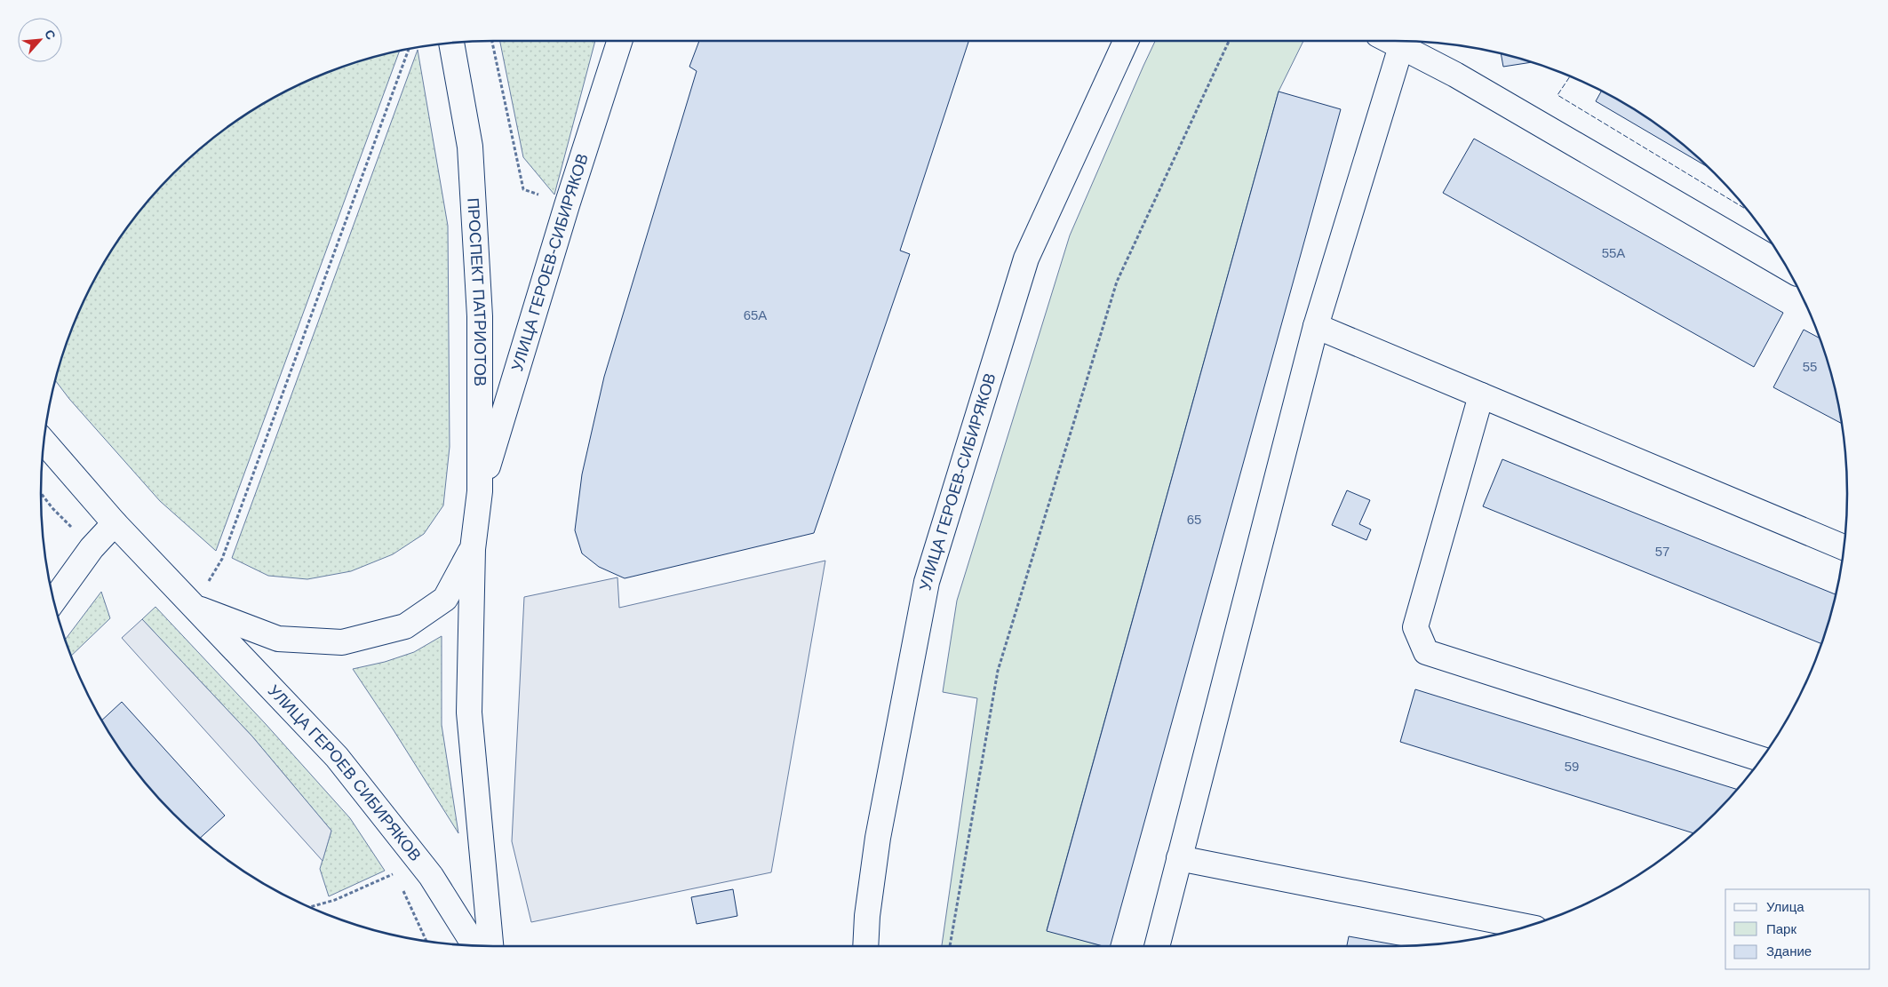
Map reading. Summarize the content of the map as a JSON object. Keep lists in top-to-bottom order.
{
  "streets": {
    "main road": ["УЛИЦА ГЕРОЕВ-СИБИРЯКОВ", "ПРОСПЕКТ ПАТРИОТОВ", "УЛИЦА ГЕРОЕВ СИБИРЯКОВ"]
  },
  "crossings": [
    ["УЛИЦА ГЕРОЕВ-СИБИРЯКОВ", "ПРОСПЕКТ ПАТРИОТОВ"]
  ],
  "house_numbers": [
    "55А",
    "65А",
    "55",
    "65",
    "57",
    "59"
  ],
  "legend": ["Улица", "Парк", "Здание"],
  "north": "top right"
}
